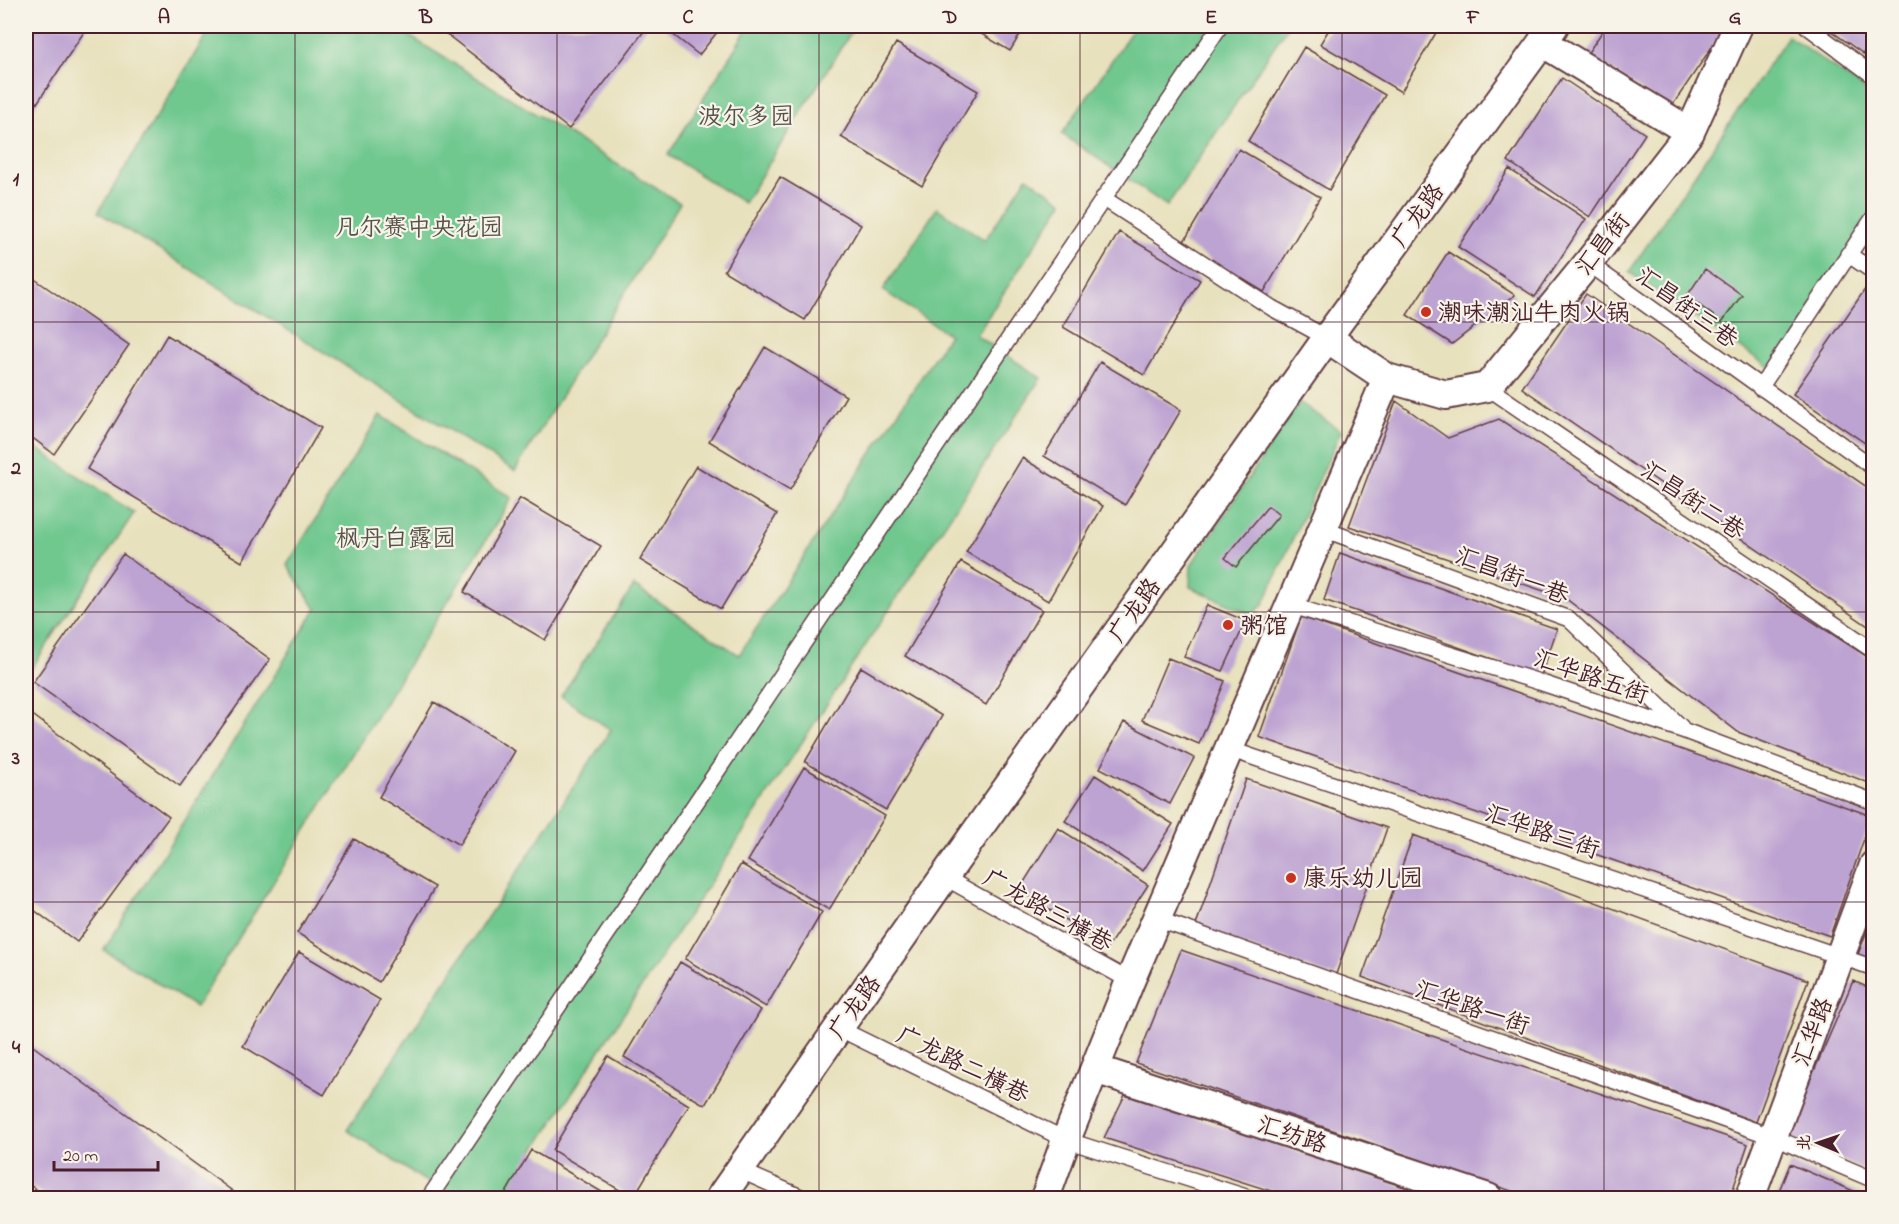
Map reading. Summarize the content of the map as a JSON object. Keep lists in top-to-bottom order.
{
  "streets": {
    "street": [
      "广龙路",
      "汇昌街",
      "汇华路",
      "汇纺路"
    ],
    "lane": [
      "汇昌街三巷",
      "汇昌街二巷",
      "汇昌街一巷",
      "汇华路五街",
      "汇华路三街",
      "广龙路三横巷",
      "汇华路一街",
      "广龙路二横巷"
    ]
  },
  "crossings": [
    ["广龙路", "广龙路三横巷"],
    ["广龙路", "广龙路二横巷"],
    ["汇昌街", "汇昌街三巷"],
    ["汇昌街", "汇昌街二巷"],
    ["汇昌街一巷", "汇华路五街"],
    ["汇华路三街", "汇华路"],
    ["汇华路一街", "汇华路"]
  ],
  "parks": ["波尔多园", "凡尔赛中央花园", "枫丹白露园"],
  "places": ["潮味潮汕牛肉火锅", "粥馆", "康乐幼儿园"],
  "scale_bar": "20 m",
  "north": "left",
  "grid": {
    "columns": [
      "A",
      "B",
      "C",
      "D",
      "E",
      "F",
      "G"
    ],
    "rows": [
      "1",
      "2",
      "3",
      "4"
    ]
  }
}
